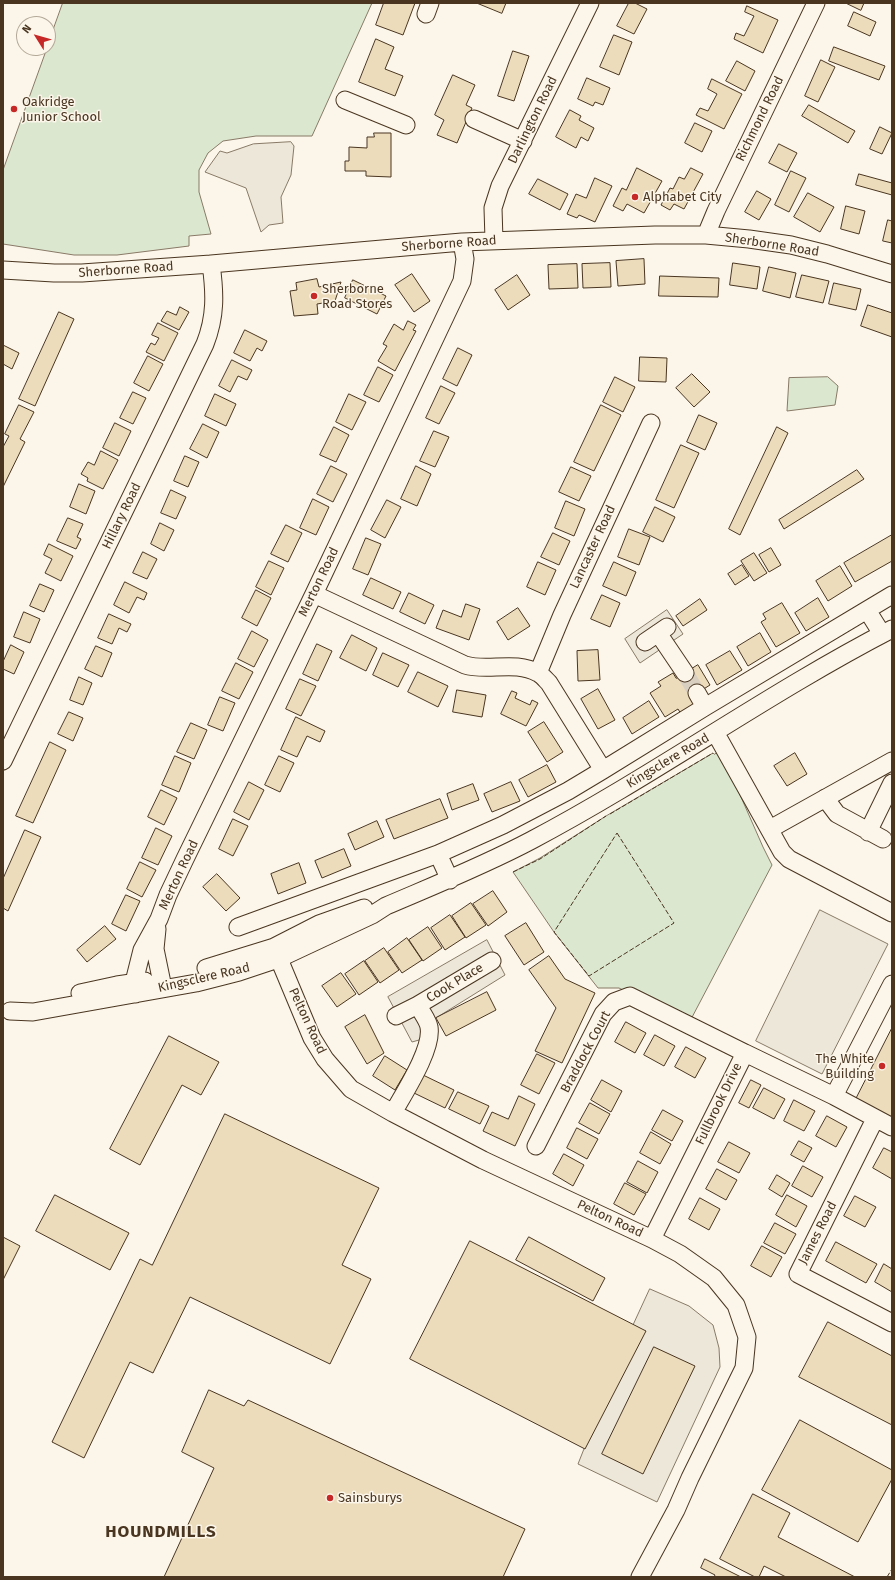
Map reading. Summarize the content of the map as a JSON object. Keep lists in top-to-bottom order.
{
  "streets": {
    "street": [
      "Richmond Road",
      "Darlington Road",
      "Sherborne Road",
      "Hillary Road",
      "Lancaster Road",
      "Merton Road",
      "Kingsclere Road",
      "Cook Place",
      "Pelton Road",
      "Braddock Court",
      "Fullbrook Drive",
      "James Road"
    ]
  },
  "crossings": [
    ["Richmond Road", "Sherborne Road"],
    ["Darlington Road", "Sherborne Road"],
    ["Sherborne Road", "Hillary Road"],
    ["Sherborne Road", "Merton Road"],
    ["Merton Road", "Kingsclere Road"],
    ["Kingsclere Road", "Pelton Road"],
    ["Cook Place", "Pelton Road"],
    ["Pelton Road", "Fullbrook Drive"],
    ["Braddock Court", "Fullbrook Drive"],
    ["Fullbrook Drive", "James Road"]
  ],
  "districts": ["HOUNDMILLS"],
  "places": [
    "Oakridge Junior School",
    "Alphabet City",
    "Sherborne Road Stores",
    "The White Building",
    "Sainsburys"
  ],
  "north": "top left"
}
